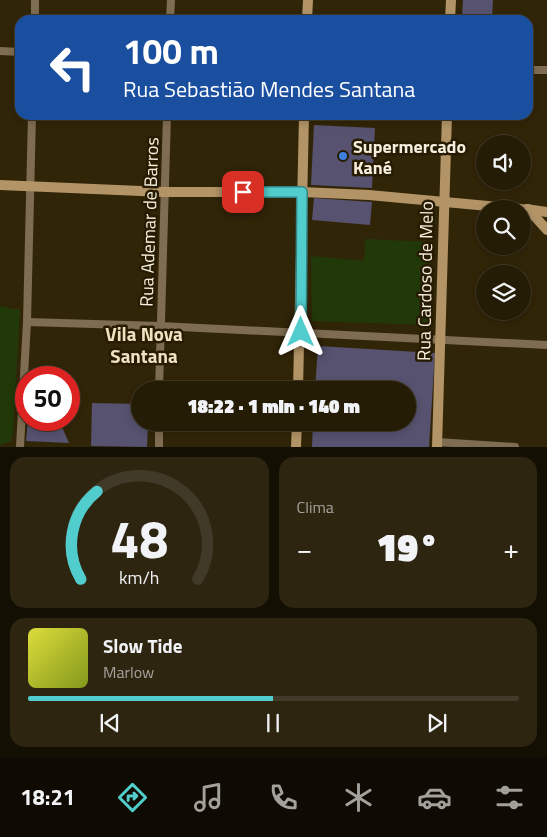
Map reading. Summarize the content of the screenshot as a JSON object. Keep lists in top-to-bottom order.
{
  "streets": {
    "street": ["Rua Ademar de Barros", "Rua Cardoso de Melo"]
  },
  "districts": ["Vila Nova Santana"],
  "places": ["Supermercado Kané"],
  "page": {
    "turn": ["100 m", "Rua Sebastião Mendes Santana"],
    "limit": "50",
    "trip": "18:22 · 1 min · 140 m",
    "tile": "Clima",
    "heat": ["−", "19°", "+"],
    "song": ["Slow Tide", "Marlow"],
    "tabs": "18:21",
    "gauge": ["48", "km/h"]
  }
}
